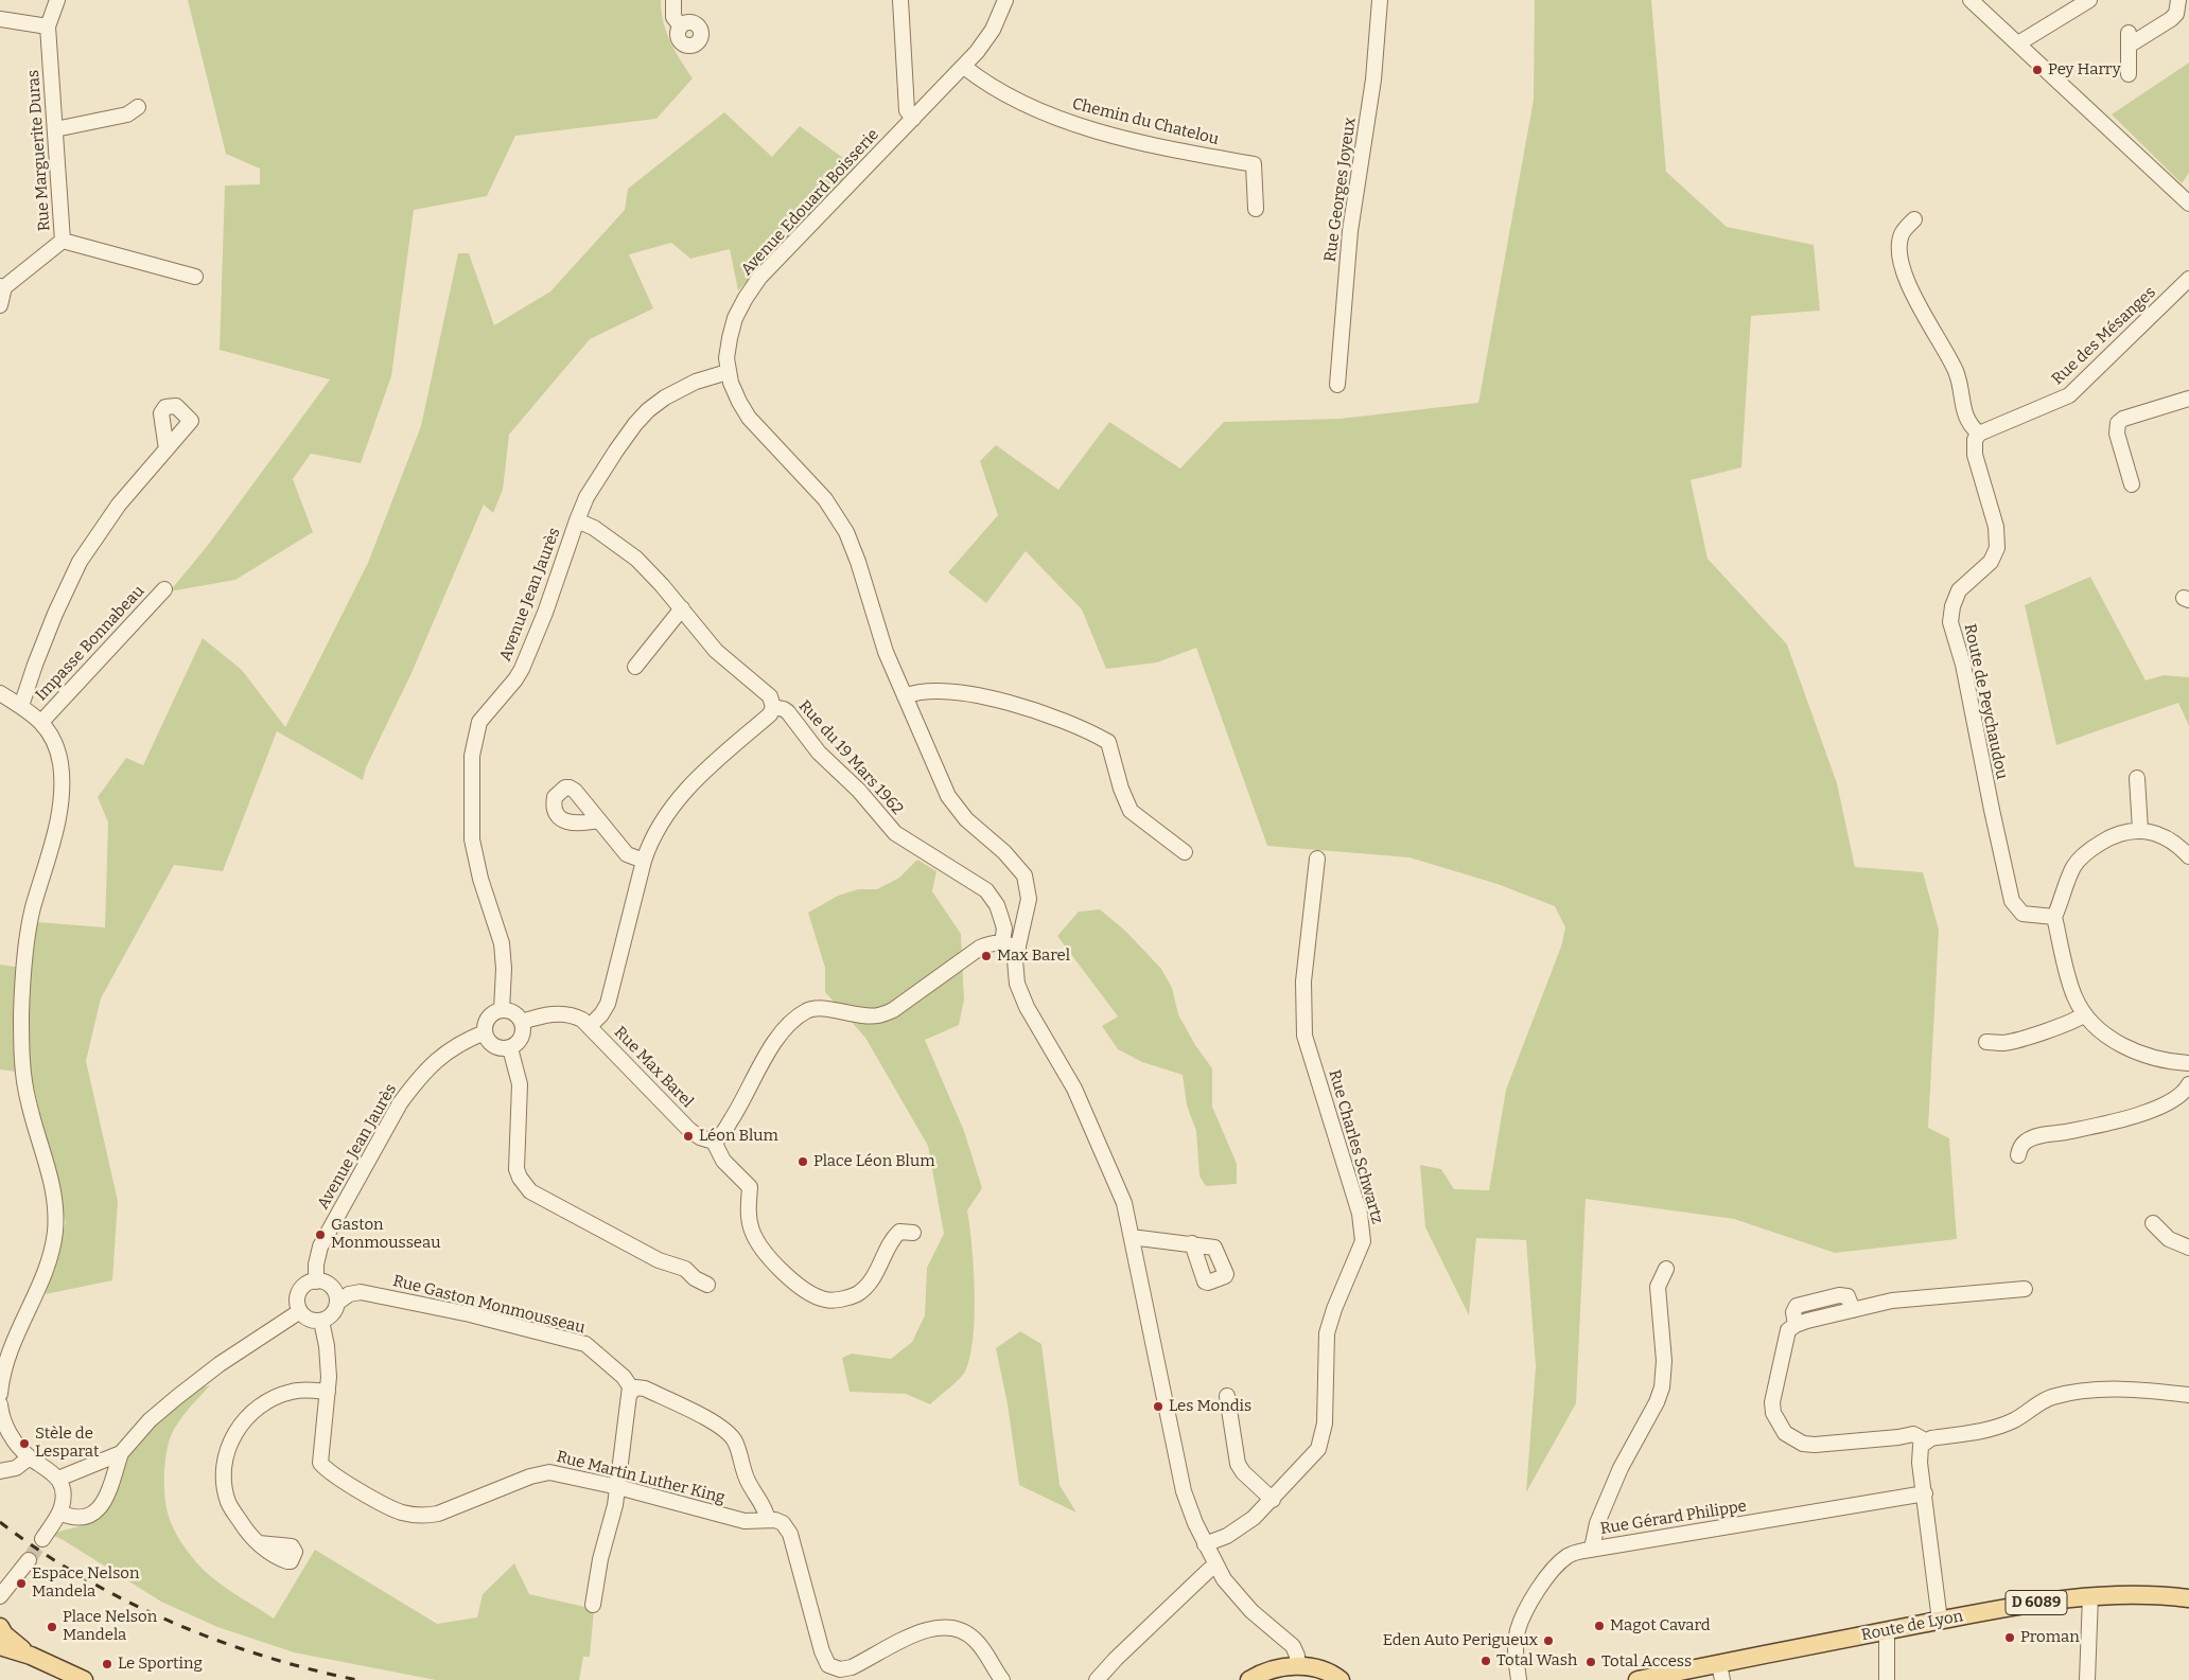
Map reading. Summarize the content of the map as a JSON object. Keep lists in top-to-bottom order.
{
  "streets": {
    "main road": ["D 6089", "Route de Lyon"],
    "street": [
      "Chemin du Chatelou",
      "Rue Marguerite Duras",
      "Rue Georges Joyeux",
      "Avenue Edouard Boisserie",
      "Rue des Mésanges",
      "Avenue Jean Jaurès",
      "Impasse Bonnabeau",
      "Route de Peychaudou",
      "Rue du 19 Mars 1962",
      "Rue Max Barel",
      "Rue Charles Schwartz",
      "Rue Gaston Monmousseau",
      "Rue Martin Luther King",
      "Rue Gérard Philippe"
    ]
  },
  "crossings": [
    ["Chemin du Chatelou", "Avenue Edouard Boisserie"],
    ["Avenue Edouard Boisserie", "Avenue Jean Jaurès"],
    ["Avenue Edouard Boisserie", "Rue Charles Schwartz"],
    ["Rue des Mésanges", "Route de Peychaudou"],
    ["Avenue Jean Jaurès", "Rue Max Barel"],
    ["Avenue Jean Jaurès", "Rue Gaston Monmousseau"],
    ["Avenue Jean Jaurès", "Rue Martin Luther King"],
    ["Rue du 19 Mars 1962", "Rue Max Barel"],
    ["Rue Gaston Monmousseau", "Rue Martin Luther King"]
  ],
  "places": [
    "Pey Harry",
    "Max Barel",
    "Léon Blum",
    "Place Léon Blum",
    "Gaston Monmousseau",
    "Les Mondis",
    "Stèle de Lesparat",
    "Espace Nelson Mandela",
    "Magot Cavard",
    "Place Nelson Mandela",
    "Proman",
    "Eden Auto Perigueux",
    "Total Wash",
    "Total Access",
    "Le Sporting"
  ]
}
